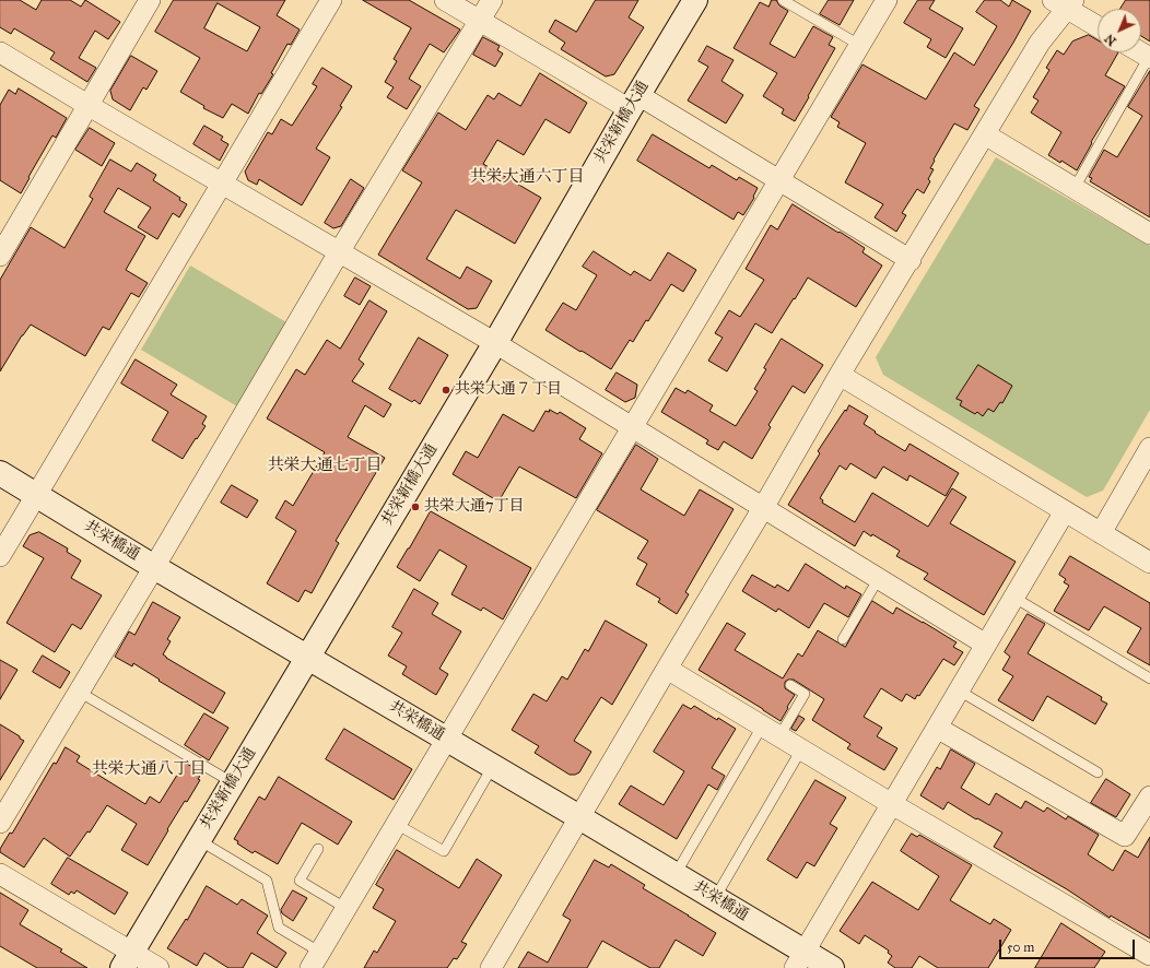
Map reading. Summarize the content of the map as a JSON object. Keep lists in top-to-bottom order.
{
  "streets": {
    "street": ["共栄新橋大通", "共栄橋通"]
  },
  "crossings": [
    ["共栄新橋大通", "共栄橋通"]
  ],
  "districts": ["共栄大通六丁目", "共栄大通七丁目", "共栄大通八丁目"],
  "places": ["共栄大通７丁目", "共栄大通7丁目"],
  "scale_bar": "50 m",
  "north": "bottom left"
}
